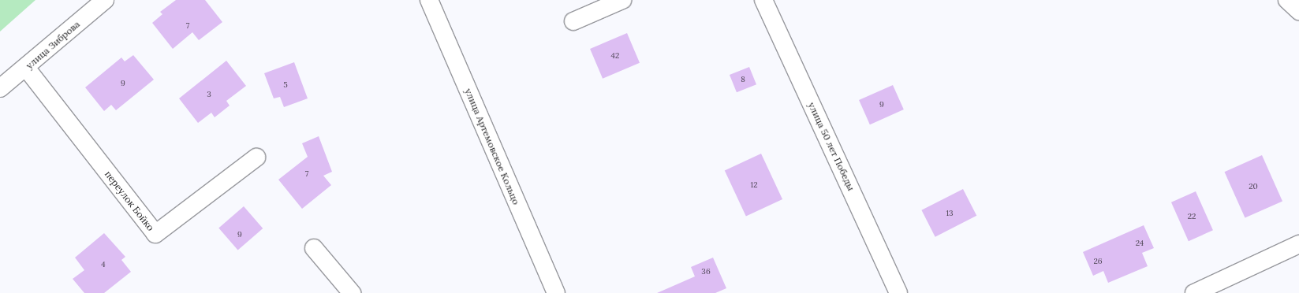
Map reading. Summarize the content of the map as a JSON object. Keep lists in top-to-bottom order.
{
  "streets": {
    "street": [
      "улица Зиброва",
      "улица Артемовское Кольцо",
      "улица 50 лет Победы",
      "переулок Бойко"
    ]
  },
  "crossings": [
    ["улица Зиброва", "переулок Бойко"]
  ],
  "house_numbers": [
    "7",
    "42",
    "8",
    "9",
    "5",
    "3",
    "9",
    "7",
    "12",
    "20",
    "13",
    "22",
    "9",
    "24",
    "26",
    "4",
    "36"
  ]
}
